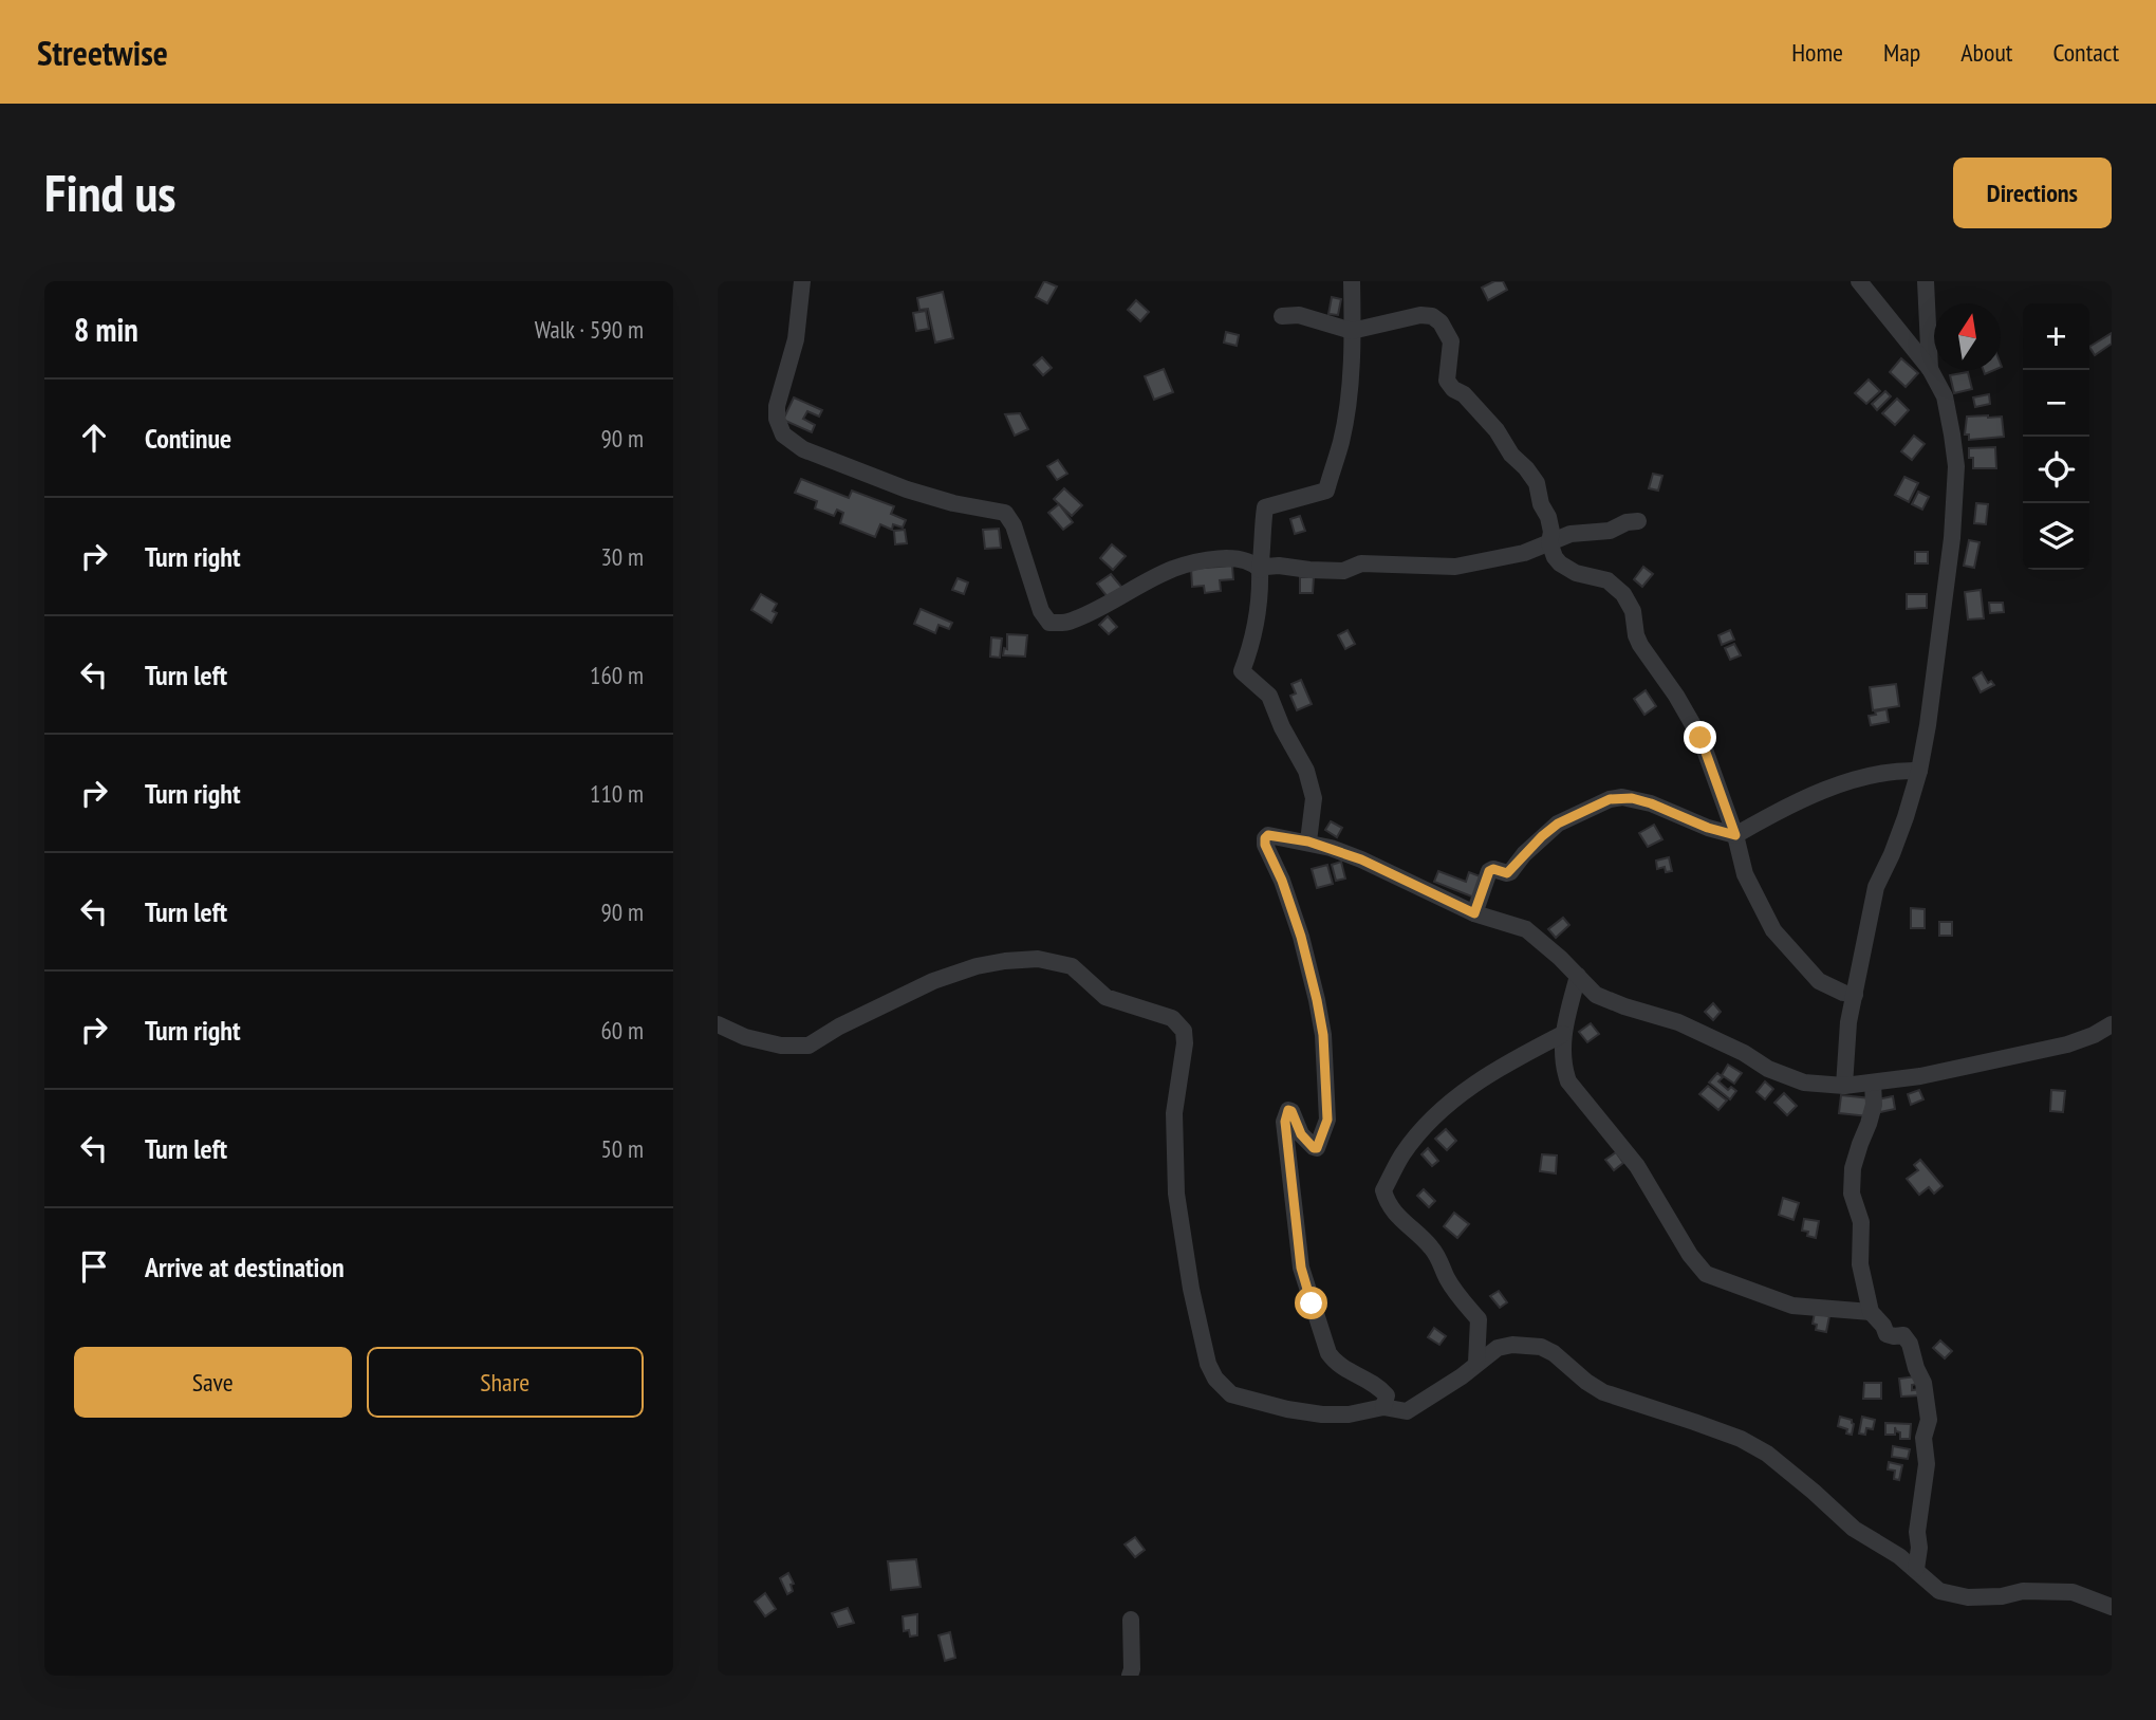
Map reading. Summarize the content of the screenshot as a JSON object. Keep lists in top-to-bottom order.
{
  "north": "top",
  "page": {
    "header": "Streetwise",
    "nav": [
      "Home",
      "Map",
      "About",
      "Contact"
    ],
    "buttons": [
      "Directions",
      ["Save", "Share"]
    ],
    "title": "Find us",
    "heading": ["8 min", "Walk · 590 m"],
    "map_buttons": ["+", "−"],
    "list": [
      ["Continue", "90 m"],
      ["Turn right", "30 m"],
      ["Turn left", "160 m"],
      ["Turn right", "110 m"],
      ["Turn left", "90 m"],
      ["Turn right", "60 m"],
      ["Turn left", "50 m"],
      "Arrive at destination"
    ]
  }
}
